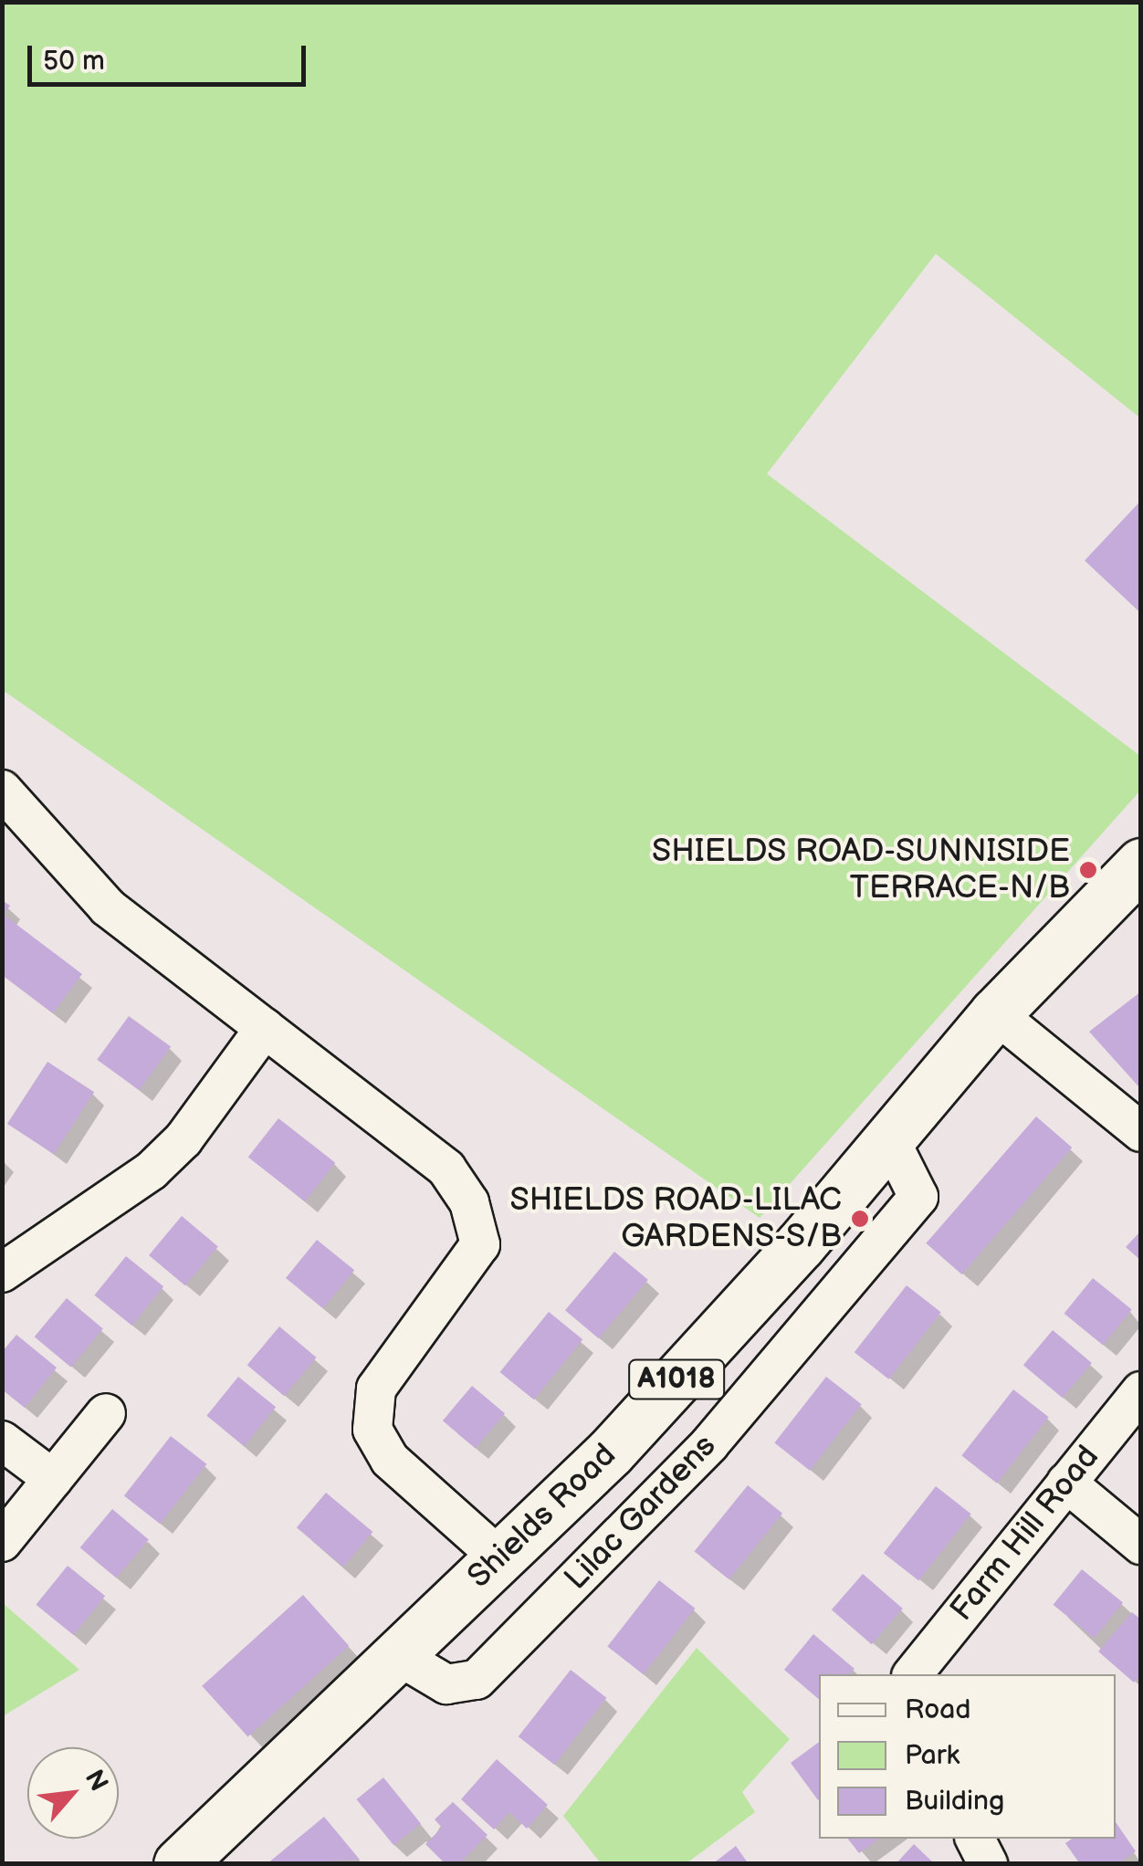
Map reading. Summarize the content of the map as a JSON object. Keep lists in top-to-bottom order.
{
  "streets": {
    "highway": ["A1018", "Shields Road"],
    "street": ["Lilac Gardens", "Farm Hill Road"]
  },
  "crossings": [
    ["Lilac Gardens", "Shields Road"]
  ],
  "places": ["SHIELDS ROAD-SUNNISIDE TERRACE-N/B", "SHIELDS ROAD-LILAC GARDENS-S/B"],
  "legend": ["Road", "Park", "Building"],
  "scale_bar": "50 m",
  "north": "top right"
}
